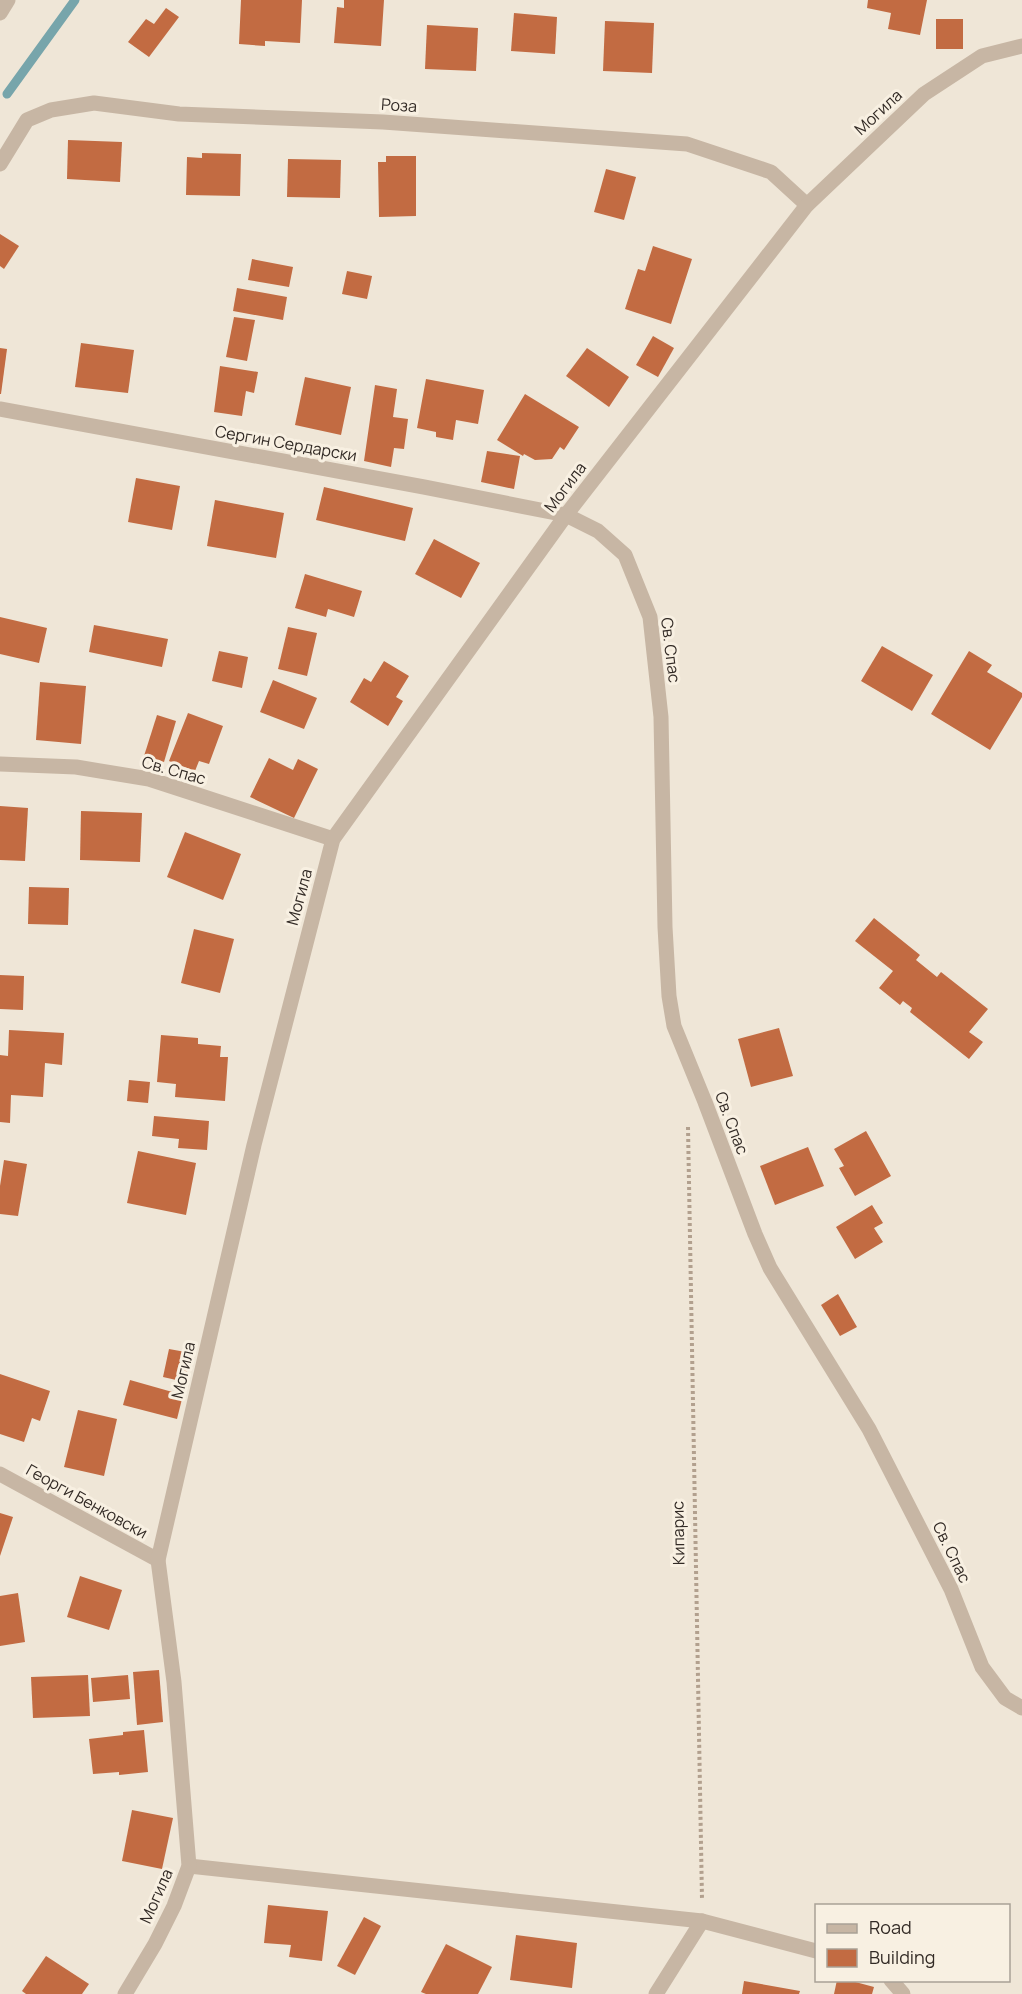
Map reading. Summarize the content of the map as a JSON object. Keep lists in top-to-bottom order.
{
  "streets": {
    "street": [
      "Роза",
      "Могила",
      "Сергин Сердарски",
      "Св. Спас",
      "Георги Бенковски"
    ],
    "path": ["Кипарис"]
  },
  "crossings": [
    ["Роза", "Могила"],
    ["Могила", "Сергин Сердарски"],
    ["Могила", "Св. Спас"],
    ["Могила", "Георги Бенковски"],
    ["Сергин Сердарски", "Св. Спас"]
  ],
  "legend": ["Road", "Building"]
}
